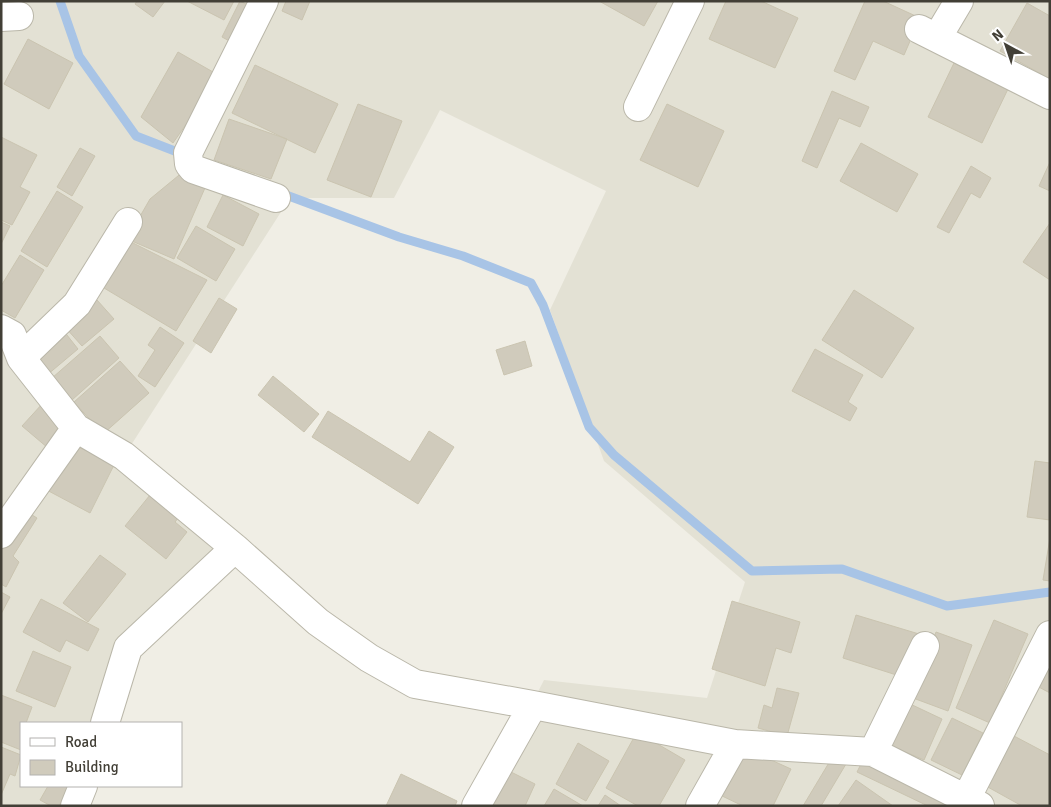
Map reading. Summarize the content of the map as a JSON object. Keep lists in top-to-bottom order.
{
  "legend": ["Road", "Building"],
  "north": "top left"
}
